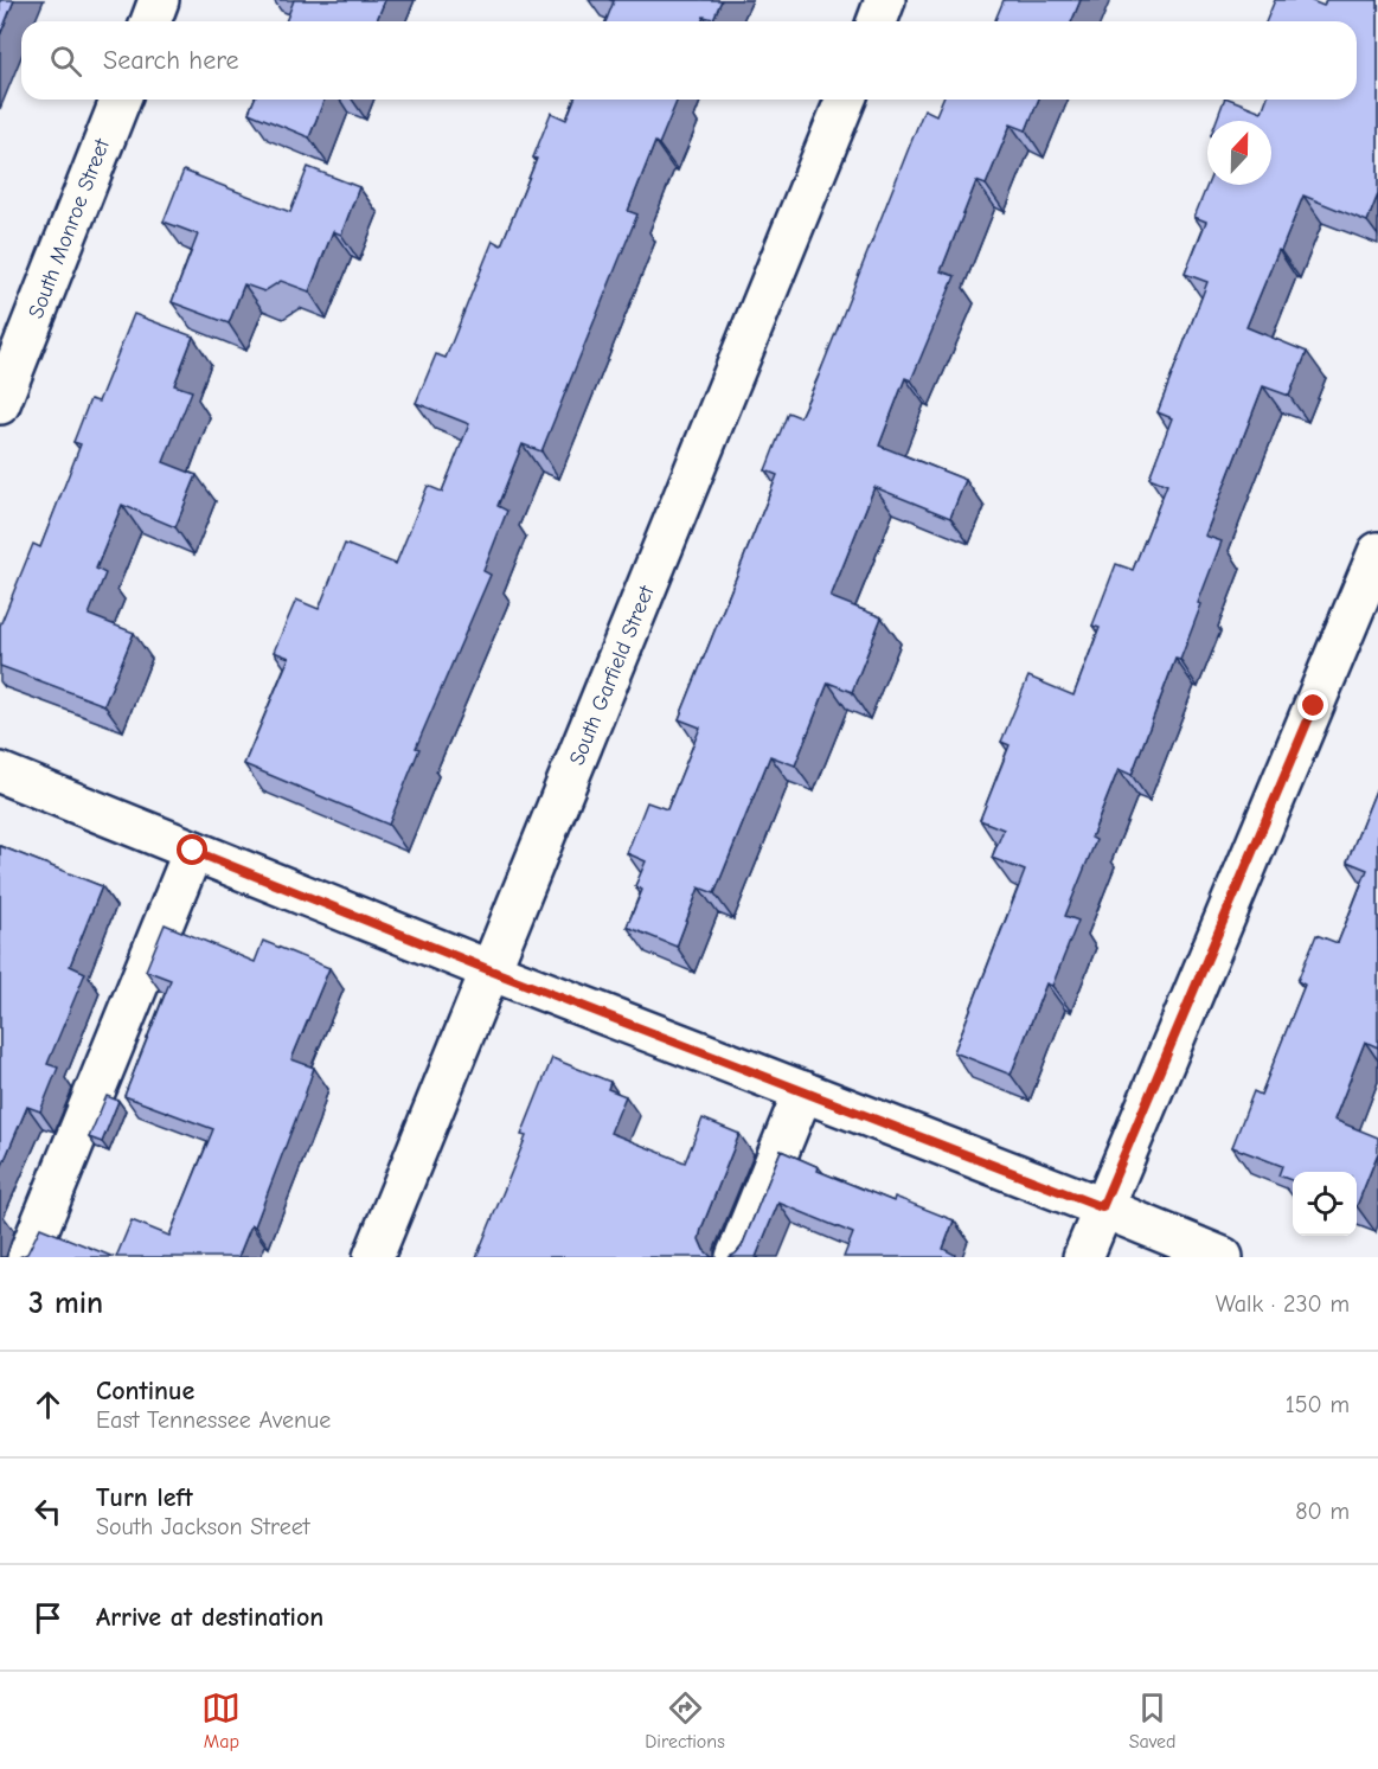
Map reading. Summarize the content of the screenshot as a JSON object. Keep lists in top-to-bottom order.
{
  "streets": {
    "street": ["South Monroe Street", "South Garfield Street"]
  },
  "north": "top",
  "page": {
    "search": "Search here",
    "heading": ["3 min", "Walk · 230 m"],
    "list": [
      ["Continue", "East Tennessee Avenue", "150 m"],
      ["Turn left", "South Jackson Street", "80 m"],
      "Arrive at destination"
    ],
    "nav": ["Map", "Directions", "Saved"]
  }
}
